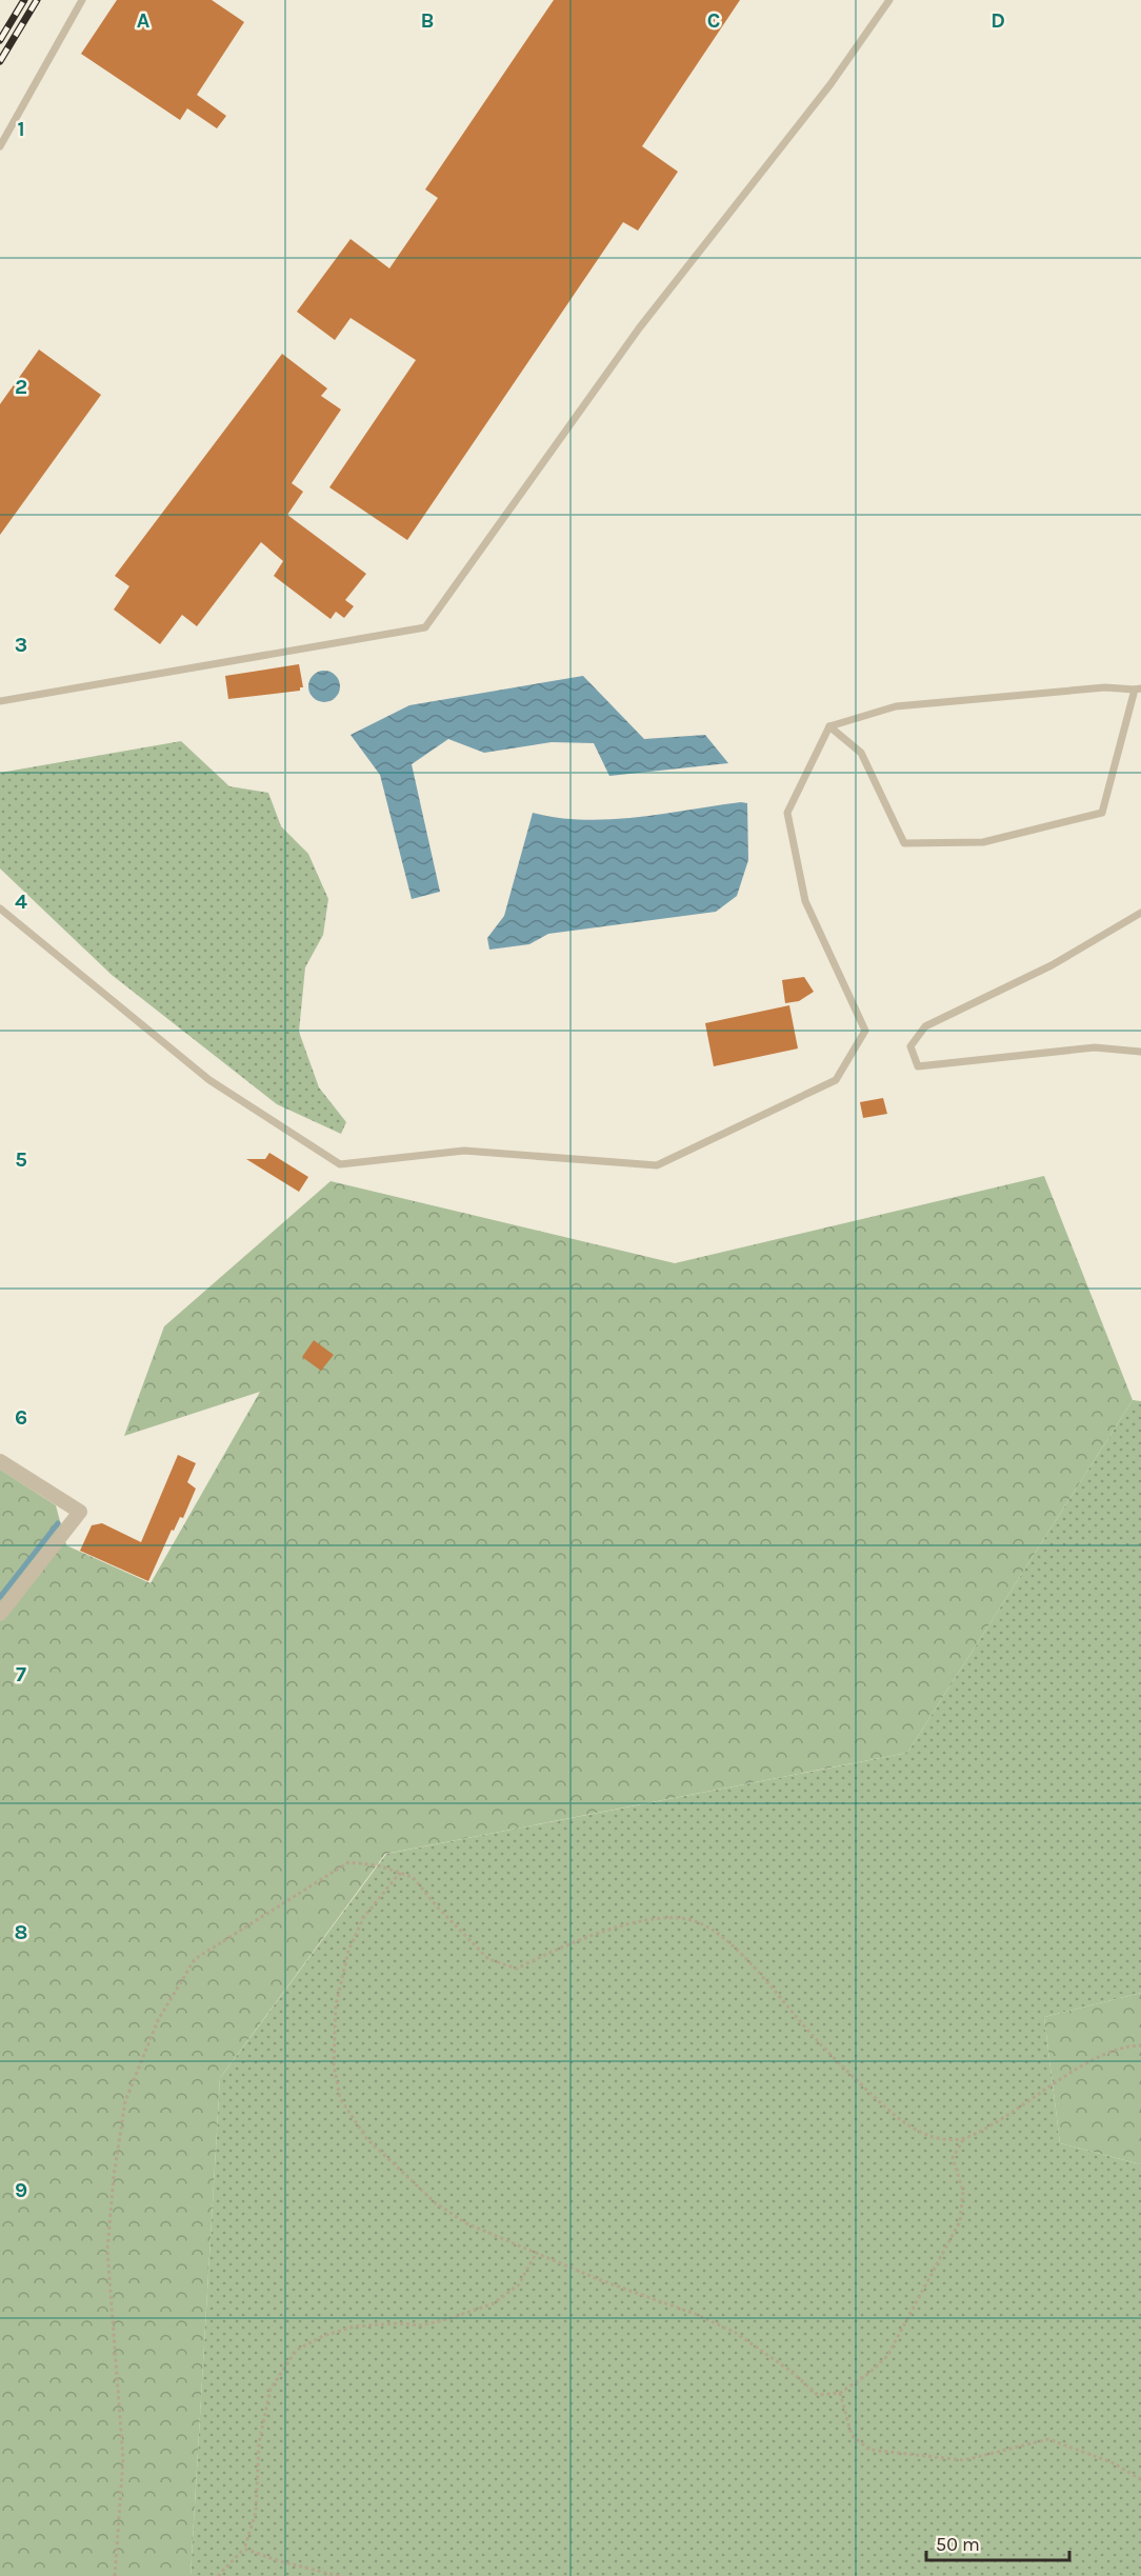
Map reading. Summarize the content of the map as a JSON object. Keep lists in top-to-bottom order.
{
  "scale_bar": "50 m",
  "grid": {
    "columns": [
      "A",
      "B",
      "C",
      "D"
    ],
    "rows": [
      "1",
      "2",
      "3",
      "4",
      "5",
      "6",
      "7",
      "8",
      "9"
    ]
  }
}
